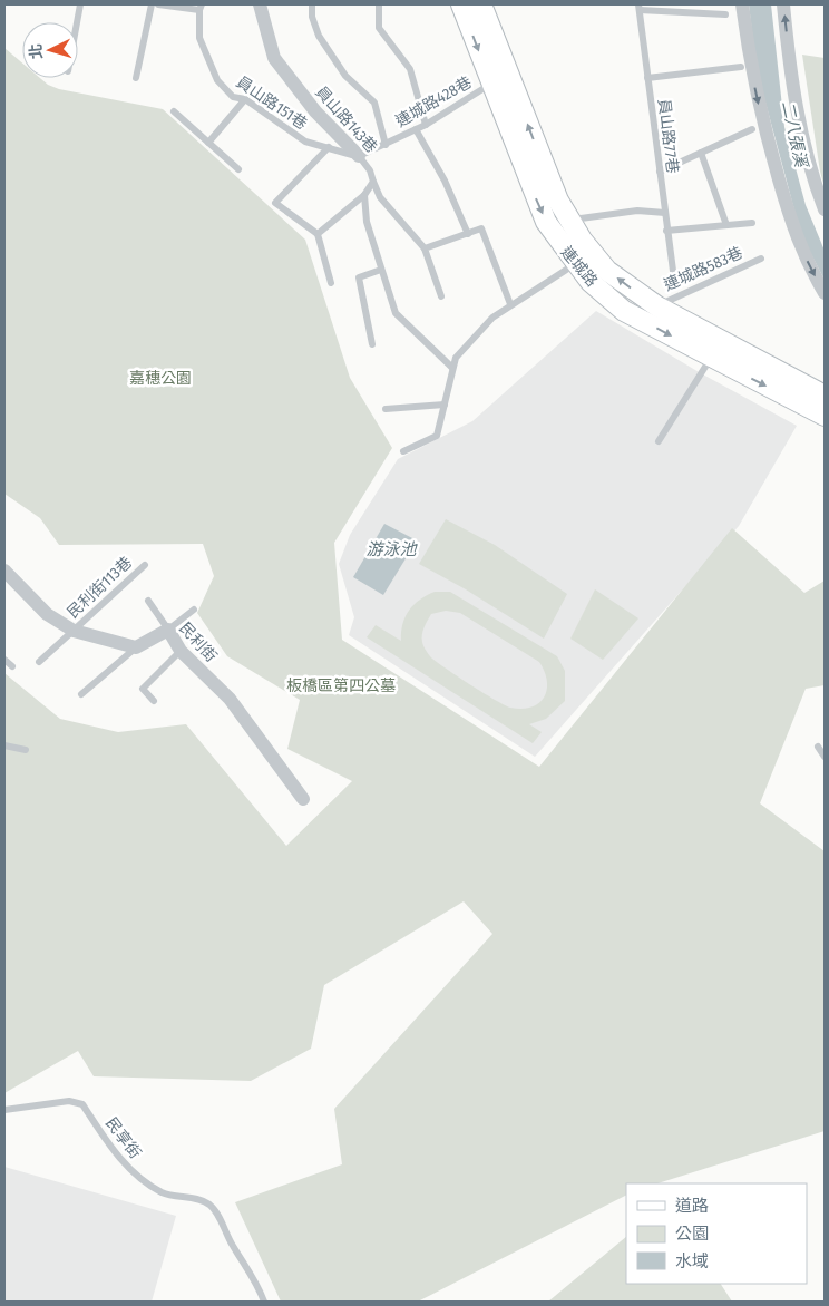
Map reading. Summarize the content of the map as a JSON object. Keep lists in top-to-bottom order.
{
  "streets": {
    "main road": ["連城路"],
    "street": ["員山路143巷", "民利街"],
    "lane": [
      "連城路428巷",
      "員山路151巷",
      "員山路77巷",
      "連城路583巷",
      "民利街113巷",
      "民享街"
    ]
  },
  "crossings": [
    ["連城路428巷", "員山路151巷"],
    ["連城路428巷", "員山路143巷"],
    ["連城路428巷", "連城路"],
    ["員山路151巷", "員山路143巷"],
    ["連城路", "連城路583巷"]
  ],
  "water": ["二八張溪", "游泳池"],
  "parks": ["嘉穗公園", "板橋區第四公墓"],
  "legend": ["道路", "公園", "水域"],
  "north": "left"
}
